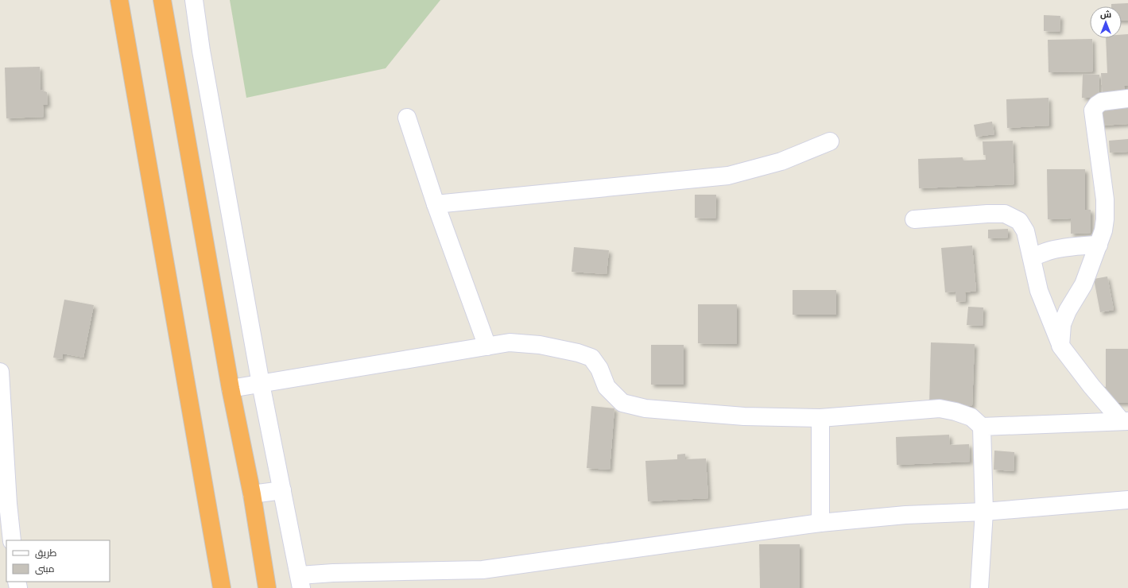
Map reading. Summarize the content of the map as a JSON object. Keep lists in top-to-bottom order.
{
  "legend": ["طريق", "مبنى"],
  "north": "top"
}
